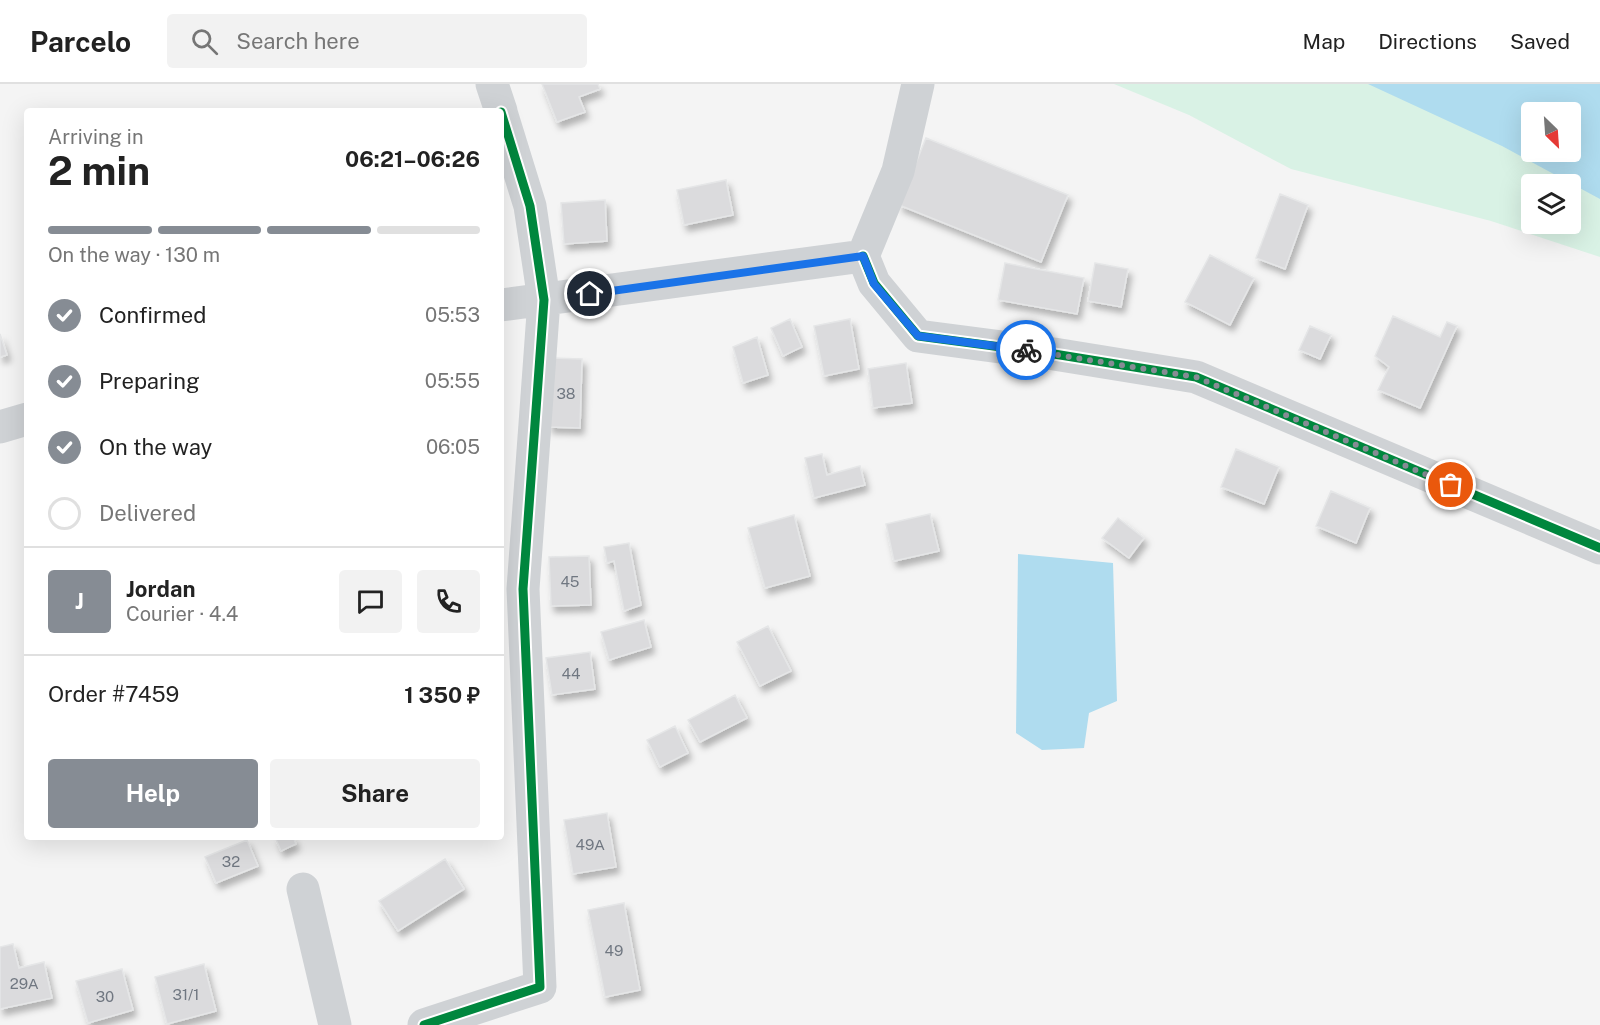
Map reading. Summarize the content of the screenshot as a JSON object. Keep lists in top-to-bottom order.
{
  "house_numbers": [
    "38",
    "45",
    "44",
    "49А",
    "32",
    "49",
    "29А",
    "31/1",
    "30"
  ],
  "north": "bottom right",
  "page": {
    "header": "Parcelo",
    "search": "Search here",
    "nav": ["Map", "Directions", "Saved"],
    "heading": ["2 min", "Arriving in", "06:21–06:26"],
    "panel": [
      "Jordan",
      "Courier · 4.4",
      "Order #7459",
      "1 350 ₽"
    ],
    "bar": "On the way · 130 m",
    "list": [
      ["Confirmed", "05:53"],
      ["Preparing", "05:55"],
      ["On the way", "06:05"],
      "Delivered"
    ],
    "round": "J",
    "buttons": ["Help", "Share"]
  }
}
